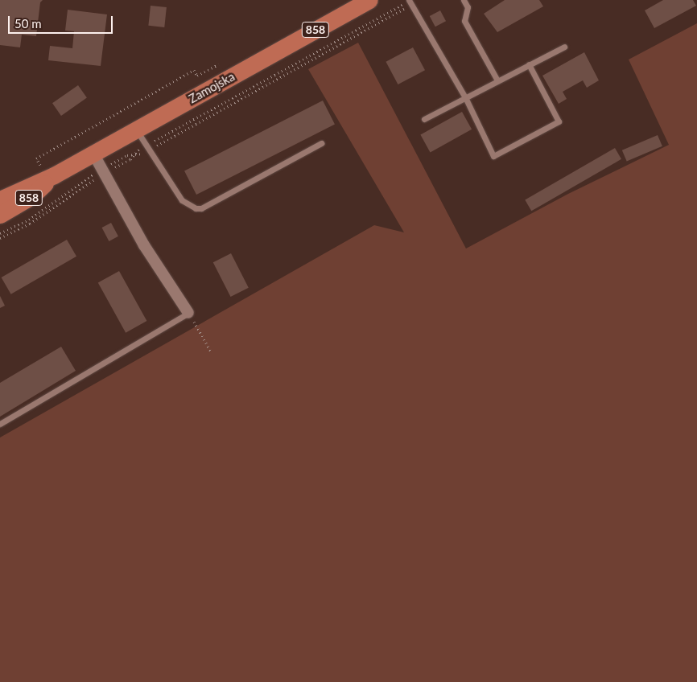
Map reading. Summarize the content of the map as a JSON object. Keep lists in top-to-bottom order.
{
  "streets": {
    "main road": ["858", "Zamojska"]
  },
  "scale_bar": "50 m"
}
